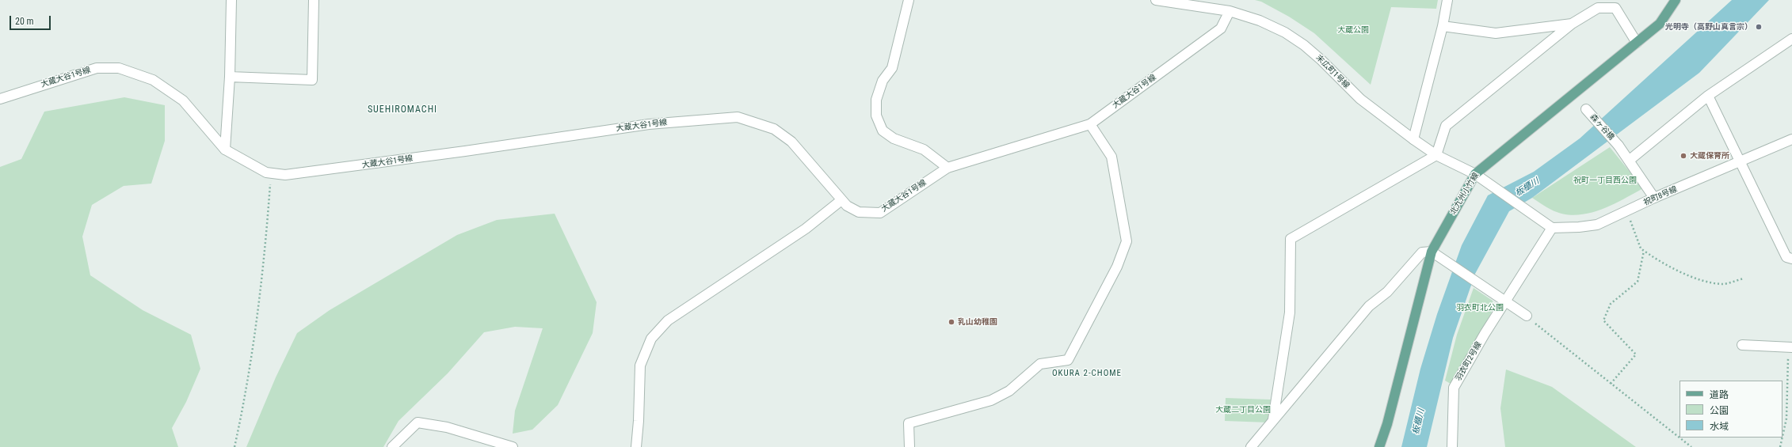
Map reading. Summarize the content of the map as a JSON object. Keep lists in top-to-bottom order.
{
  "streets": {
    "main road": ["北九州小竹線"],
    "street": [
      "末広町1号線",
      "大蔵大谷1号線",
      "森ヶ谷橋",
      "祝町8号線",
      "羽衣町2号線"
    ]
  },
  "crossings": [
    ["末広町1号線", "大蔵大谷1号線"],
    ["末広町1号線", "北九州小竹線"],
    ["末広町1号線", "祝町8号線"],
    ["末広町1号線", "羽衣町2号線"],
    ["森ヶ谷橋", "祝町8号線"],
    ["祝町8号線", "羽衣町2号線"]
  ],
  "districts": ["SUEHIROMACHI", "OKURA 2-CHOME"],
  "water": ["板櫃川"],
  "parks": [
    "大蔵公園",
    "祝町一丁目西公園",
    "羽衣町北公園",
    "大蔵二丁目公園"
  ],
  "places": ["光明寺（高野山真言宗）", "大蔵保育所", "乳山幼稚園"],
  "legend": ["道路", "公園", "水域"],
  "scale_bar": "20 m"
}
